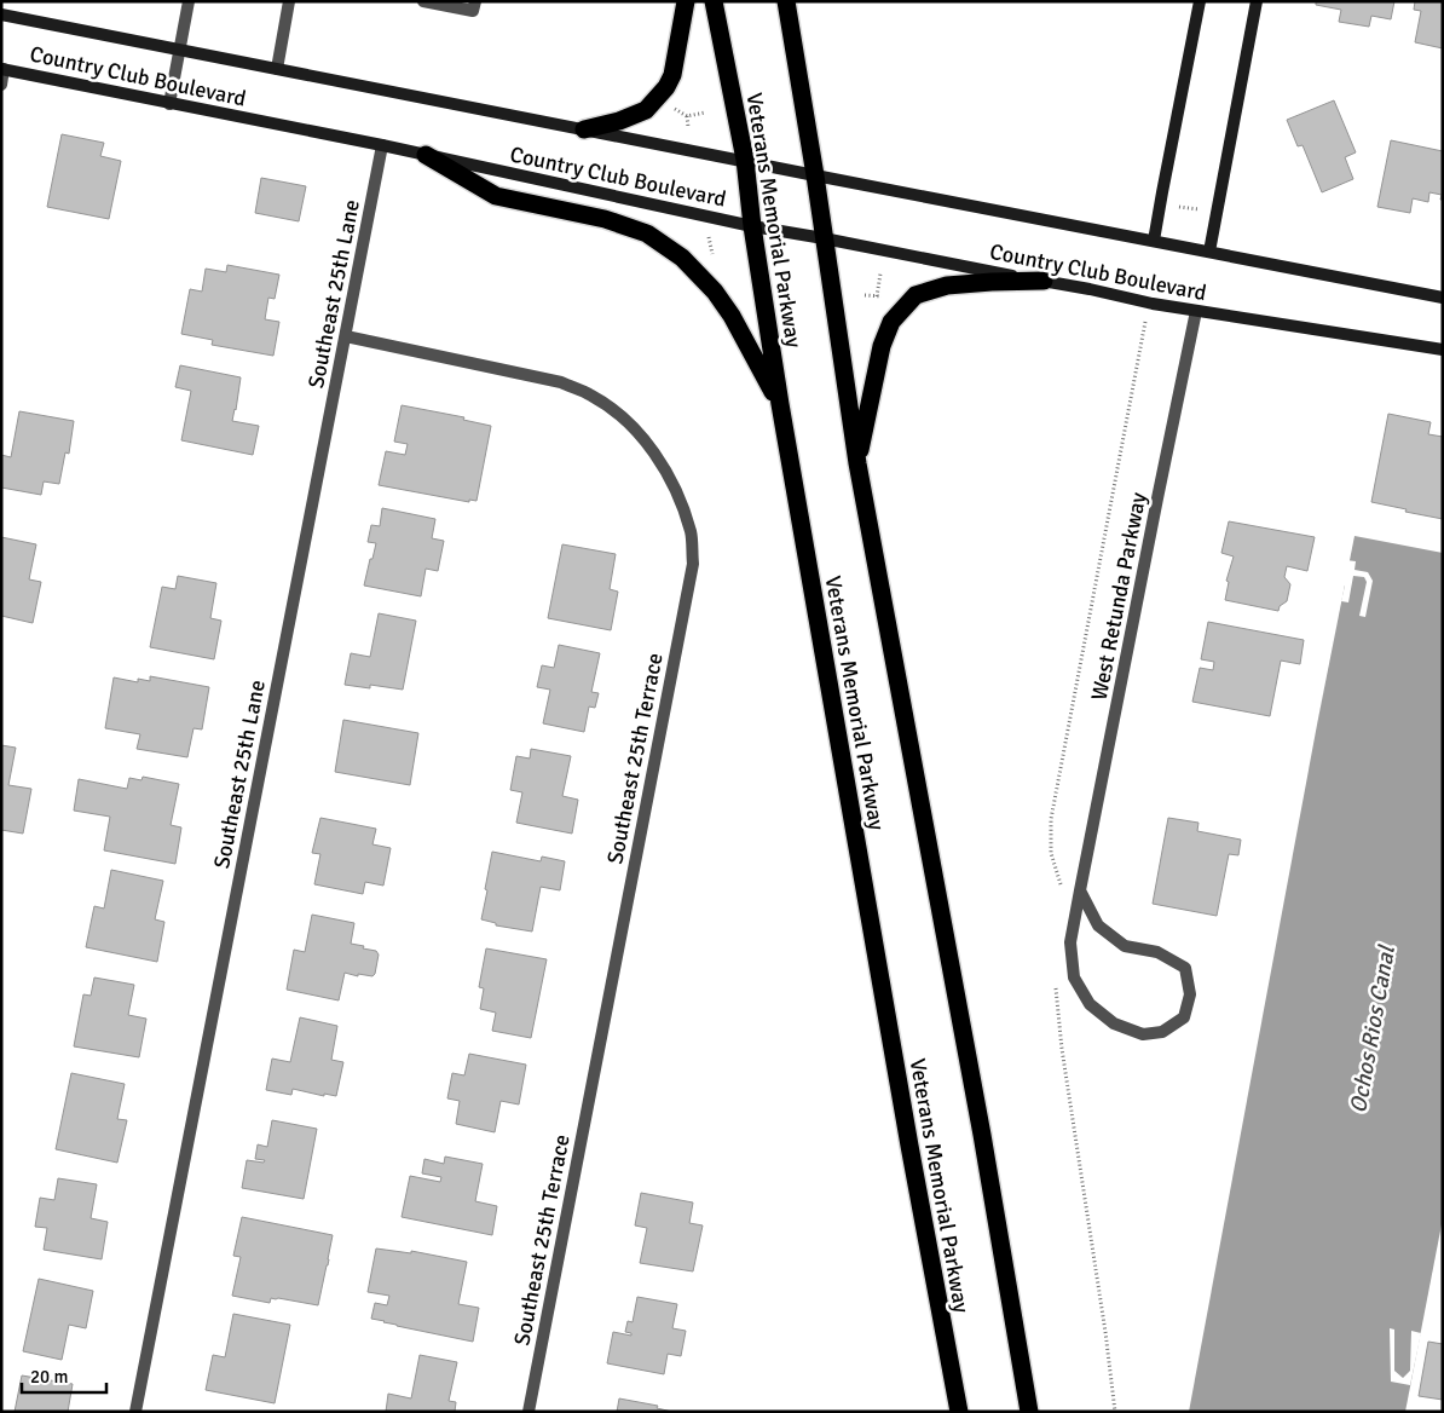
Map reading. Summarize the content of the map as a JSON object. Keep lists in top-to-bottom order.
{
  "streets": {
    "highway": ["Veterans Memorial Parkway"],
    "main road": ["Country Club Boulevard"],
    "street": ["Southeast 25th Lane", "West Retunda Parkway", "Southeast 25th Terrace"]
  },
  "crossings": [
    ["Country Club Boulevard", "Veterans Memorial Parkway"],
    ["Country Club Boulevard", "Southeast 25th Lane"],
    ["Country Club Boulevard", "West Retunda Parkway"],
    ["Southeast 25th Lane", "Southeast 25th Terrace"]
  ],
  "water": ["Ochos Rios Canal"],
  "scale_bar": "20 m"
}
